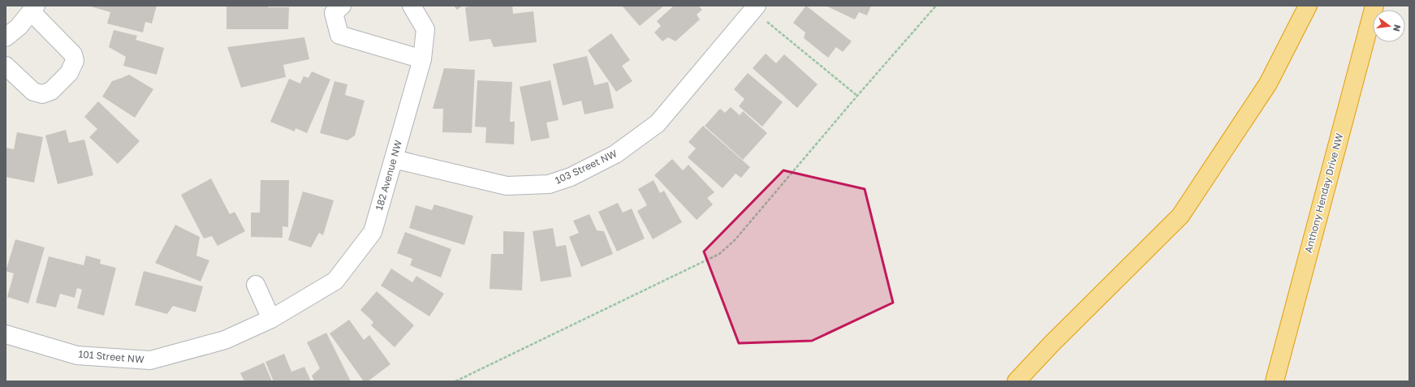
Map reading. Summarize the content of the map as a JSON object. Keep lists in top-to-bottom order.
{
  "streets": {
    "highway": ["Anthony Henday Drive NW"],
    "street": ["103 Street NW", "182 Avenue NW", "101 Street NW"]
  },
  "crossings": [
    ["103 Street NW", "182 Avenue NW"],
    ["182 Avenue NW", "101 Street NW"]
  ],
  "north": "right"
}
